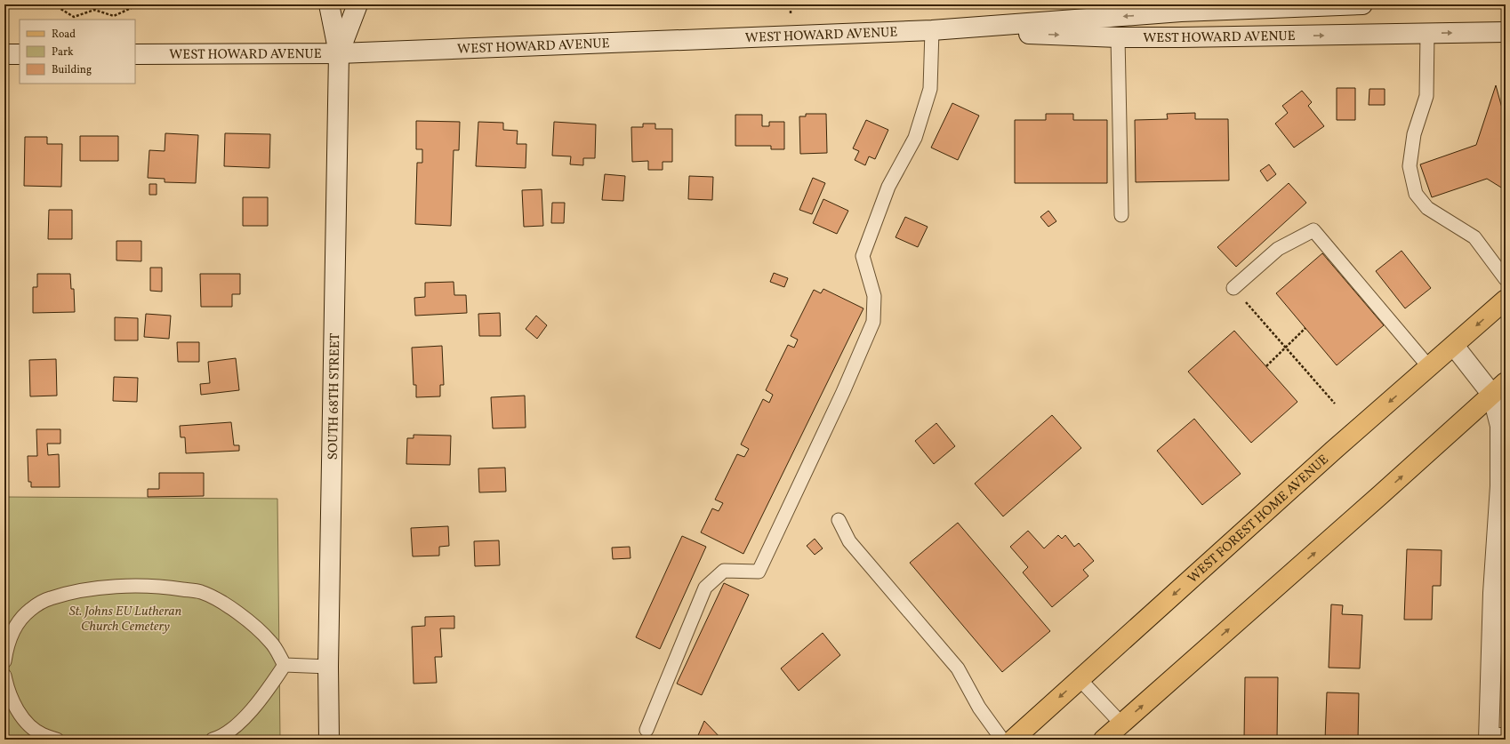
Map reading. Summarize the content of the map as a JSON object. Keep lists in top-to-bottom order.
{
  "streets": {
    "main road": ["WEST FOREST HOME AVENUE"],
    "street": ["WEST HOWARD AVENUE", "SOUTH 68TH STREET"]
  },
  "crossings": [
    ["WEST HOWARD AVENUE", "SOUTH 68TH STREET"]
  ],
  "parks": ["St. Johns EU Lutheran Church Cemetery"],
  "legend": ["Road", "Park", "Building"]
}
